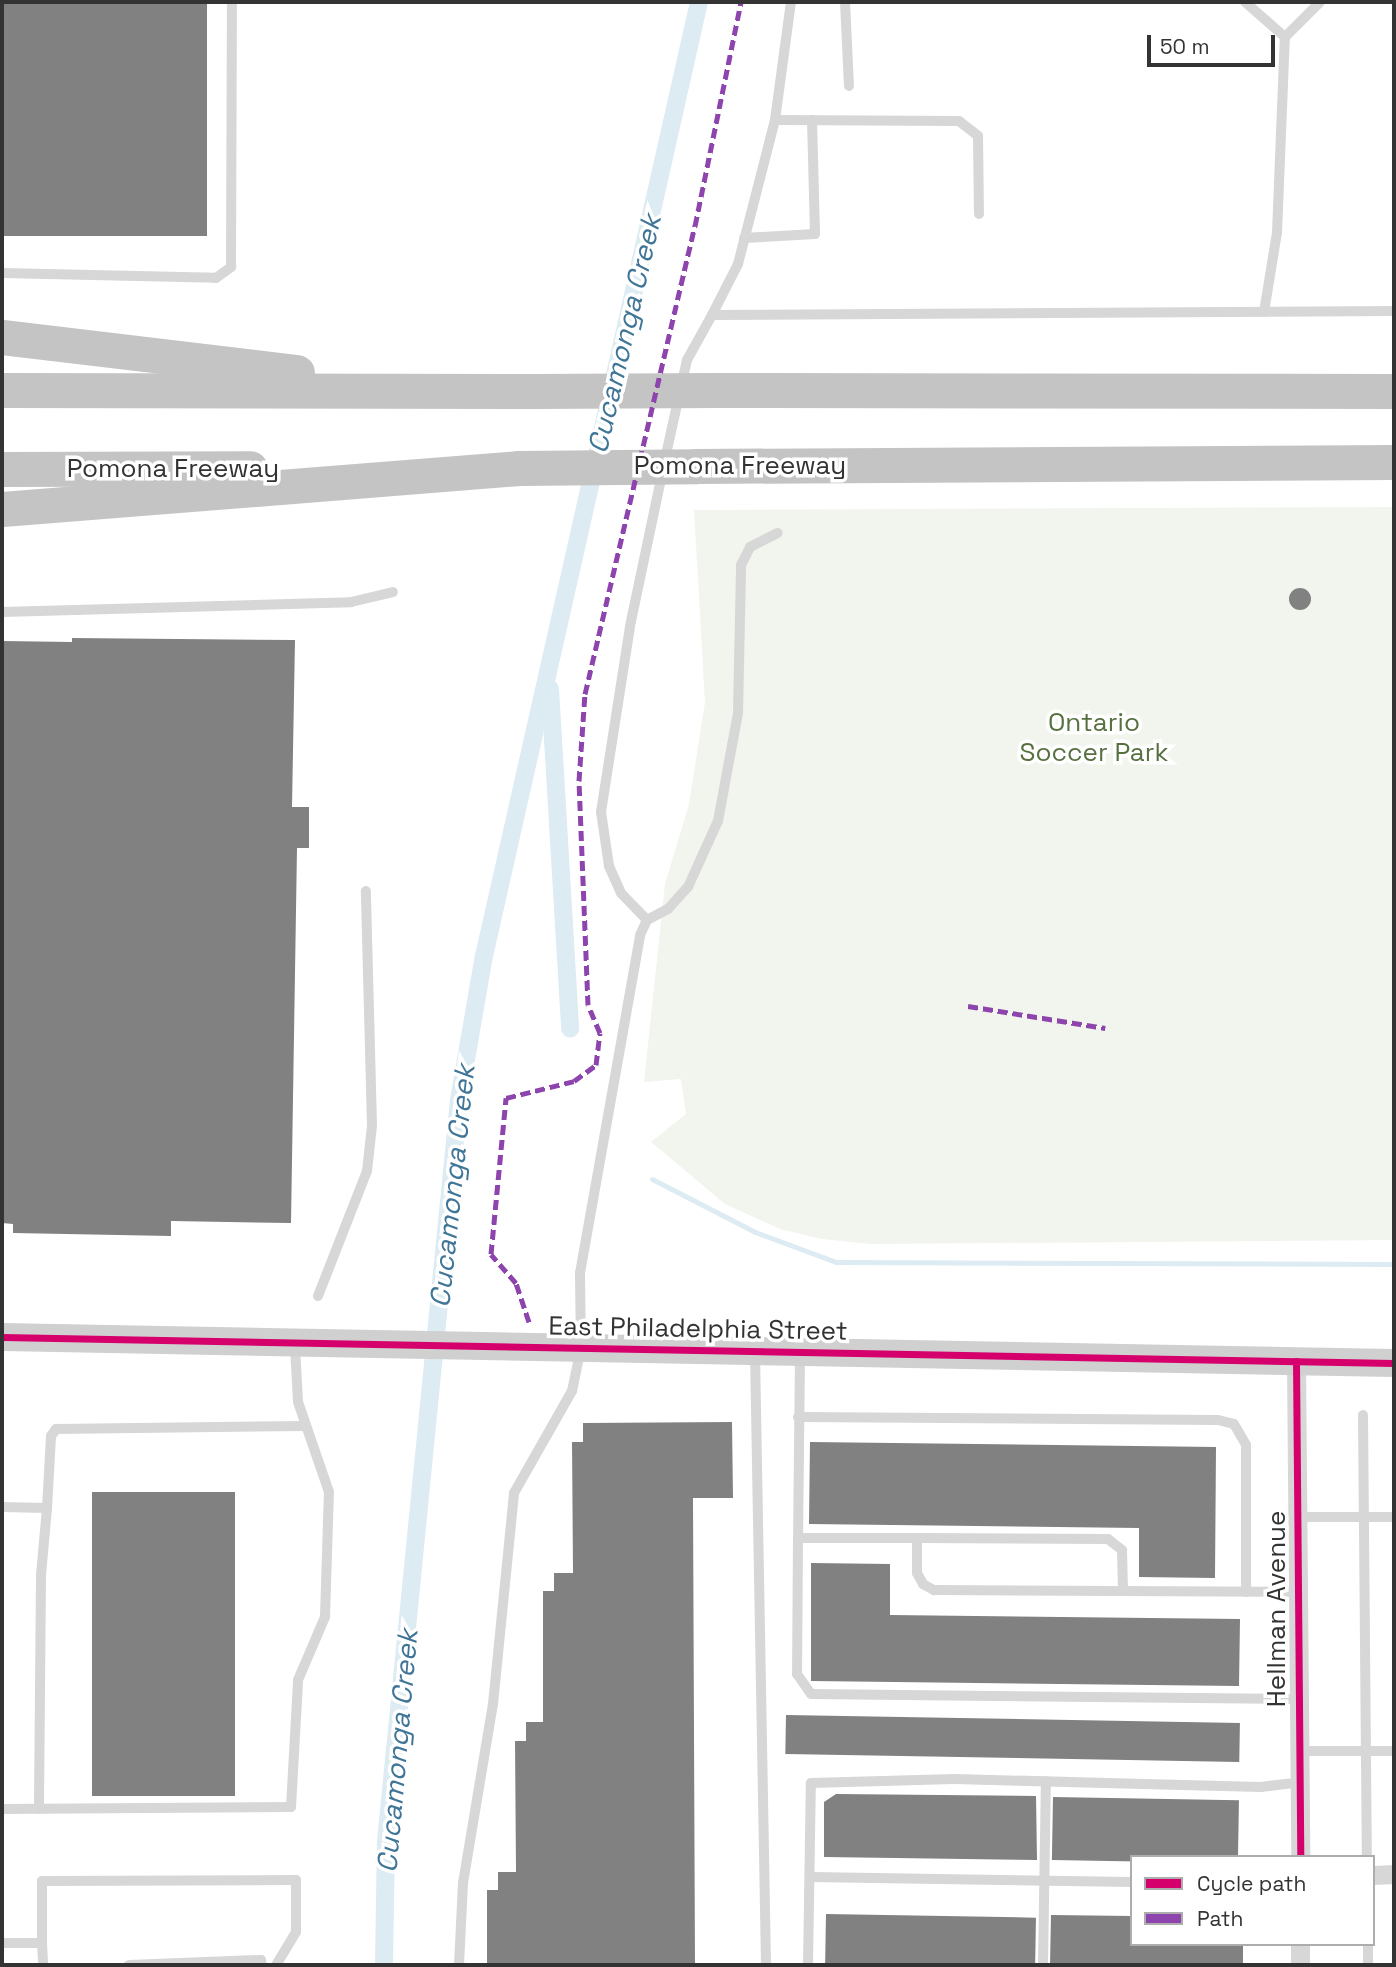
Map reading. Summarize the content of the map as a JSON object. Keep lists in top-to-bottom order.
{
  "streets": {
    "highway": ["Pomona Freeway"],
    "street": ["East Philadelphia Street", "Hellman Avenue"]
  },
  "crossings": [
    ["East Philadelphia Street", "Hellman Avenue"]
  ],
  "water": ["Cucamonga Creek"],
  "parks": ["Ontario Soccer Park"],
  "legend": ["Cycle path", "Path"],
  "scale_bar": "50 m"
}
